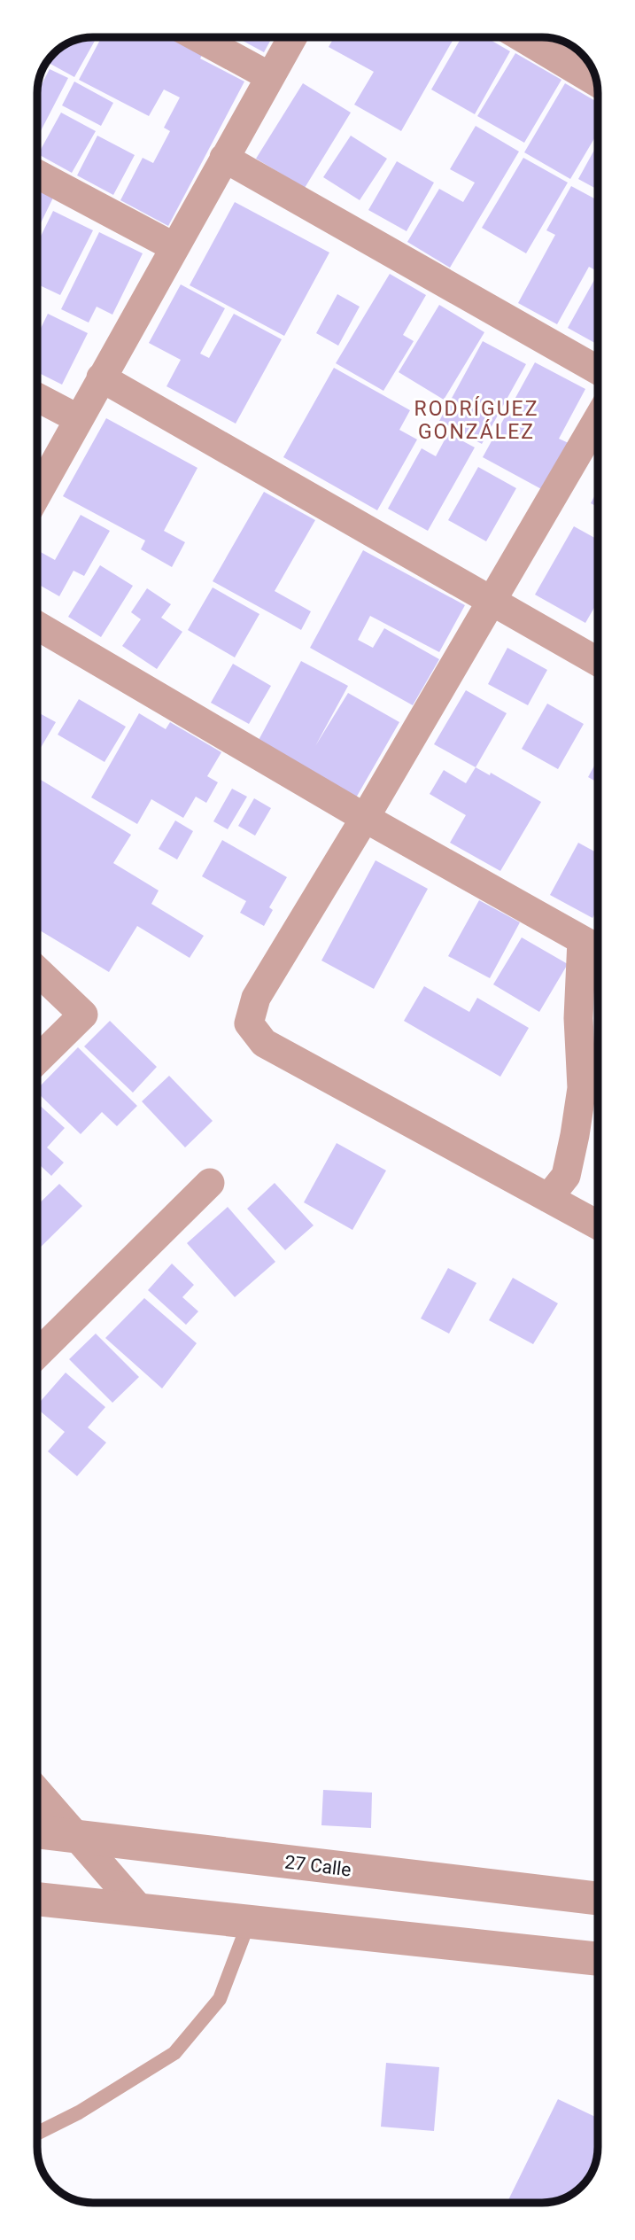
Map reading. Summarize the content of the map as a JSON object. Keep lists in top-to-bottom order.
{
  "streets": {
    "street": ["27 Calle"]
  },
  "districts": ["RODRÍGUEZ GONZÁLEZ"]
}
